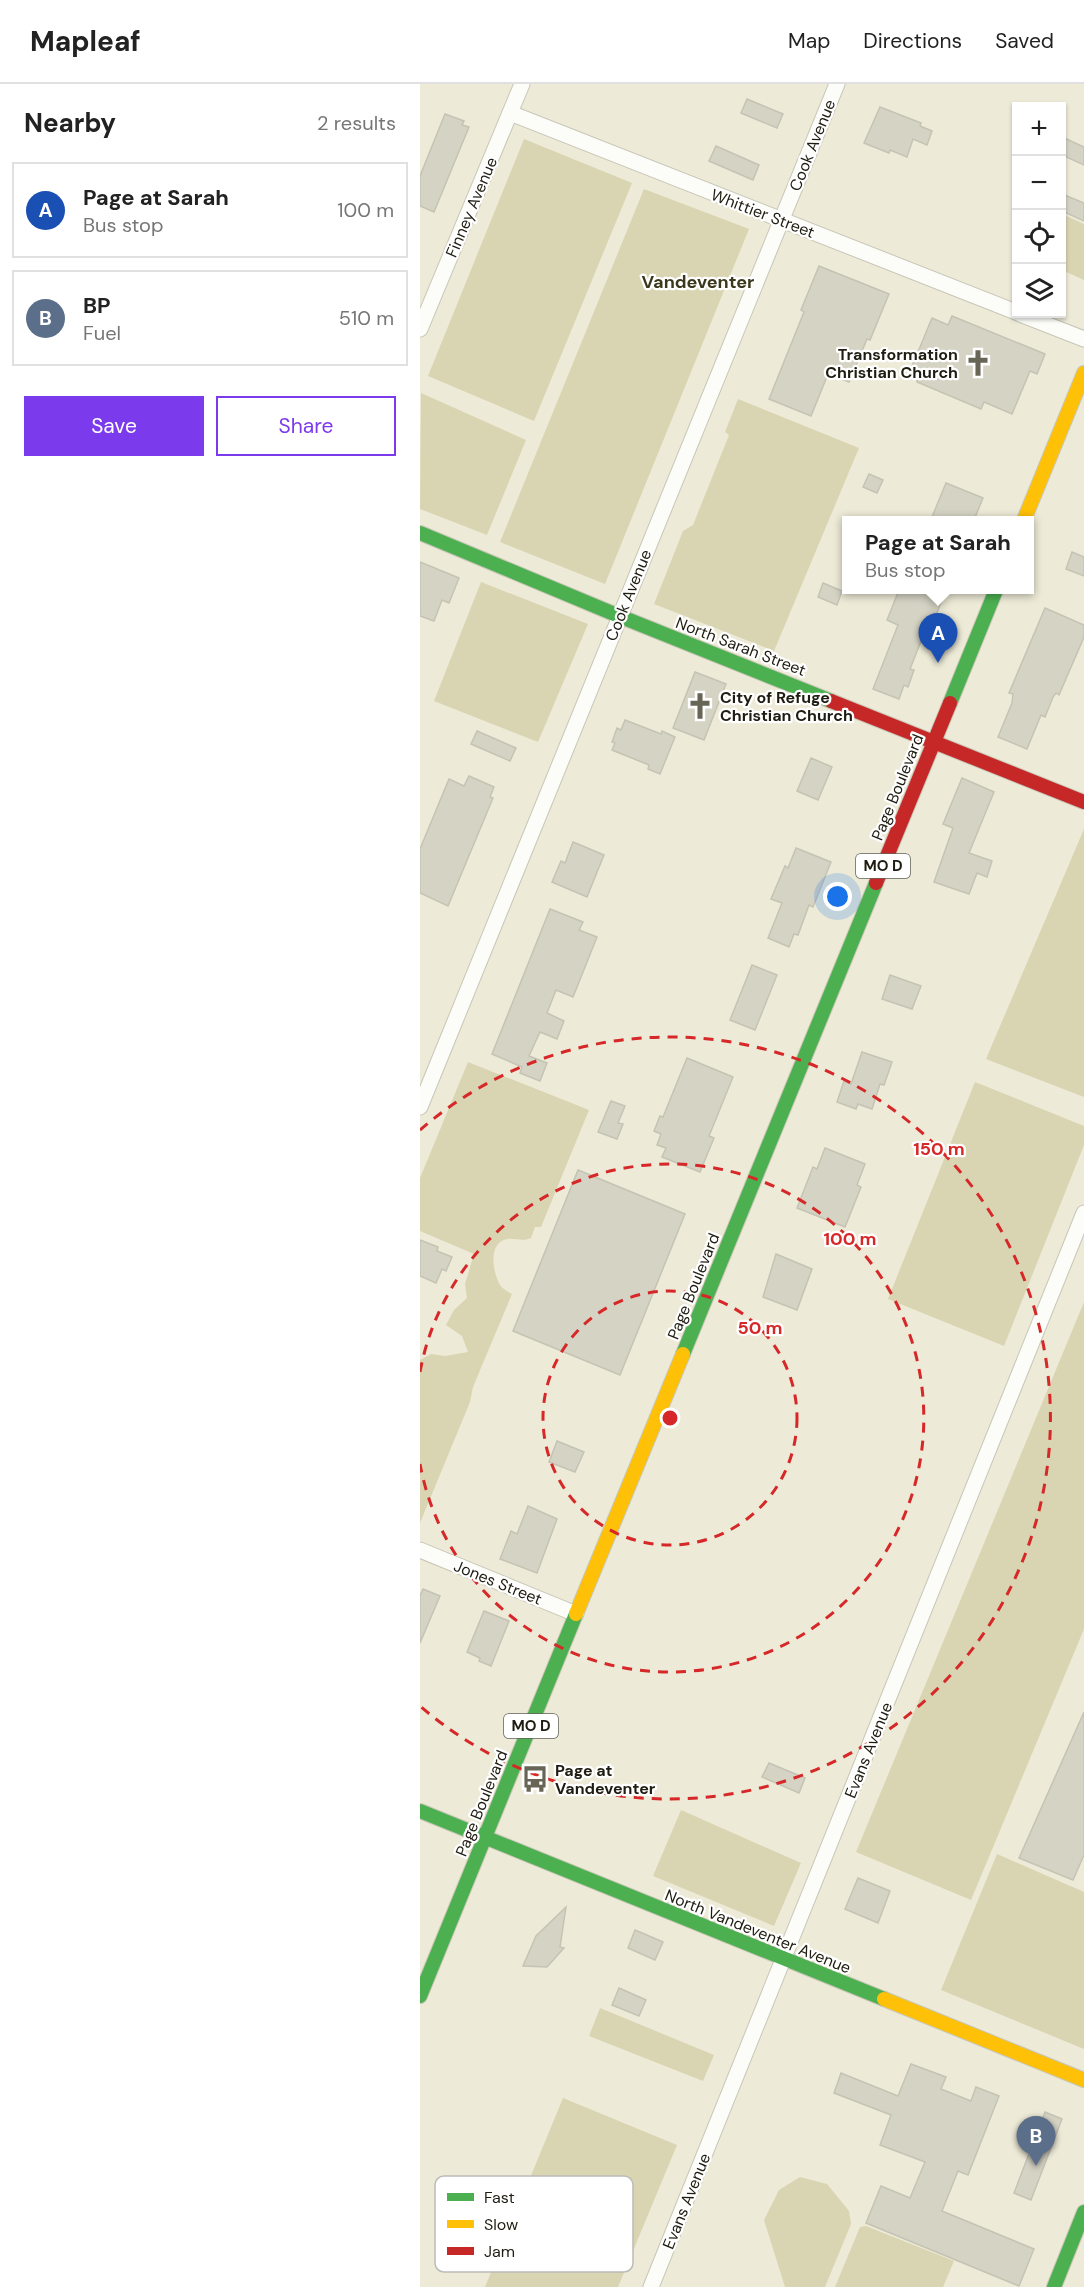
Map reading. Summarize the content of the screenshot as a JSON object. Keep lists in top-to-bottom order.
{
  "streets": {
    "main road": [
      "North Sarah Street",
      "Page Boulevard",
      "MO D",
      "North Vandeventer Avenue"
    ],
    "street": [
      "Cook Avenue",
      "Finney Avenue",
      "Whittier Street",
      "Jones Street",
      "Evans Avenue"
    ]
  },
  "crossings": [
    ["Cook Avenue", "Whittier Street"],
    ["Cook Avenue", "North Sarah Street"],
    ["Finney Avenue", "Whittier Street"],
    ["North Sarah Street", "Page Boulevard"],
    ["Page Boulevard", "Jones Street"],
    ["Page Boulevard", "North Vandeventer Avenue"],
    ["Evans Avenue", "North Vandeventer Avenue"]
  ],
  "districts": ["Vandeventer"],
  "places": {
    "church": ["Transformation Christian Church", "City of Refuge Christian Church"],
    "bus stop": ["Page at Vandeventer"]
  },
  "legend": ["Fast", "Slow", "Jam"],
  "page": {
    "header": "Mapleaf",
    "nav": ["Map", "Directions", "Saved"],
    "heading": ["Nearby", "2 results"],
    "map_buttons": ["+", "−"],
    "list": [
      {
        "mark": "A",
        "name": "Page at Sarah",
        "note": "Bus stop",
        "value": "100 m"
      },
      {
        "mark": "B",
        "name": "BP",
        "note": "Fuel",
        "value": "510 m"
      }
    ],
    "buttons": ["Save", "Share"],
    "popup": ["Page at Sarah", "Bus stop"],
    "pins": ["A", "B"]
  },
  "rings": ["150 m", "100 m", "50 m"]
}
